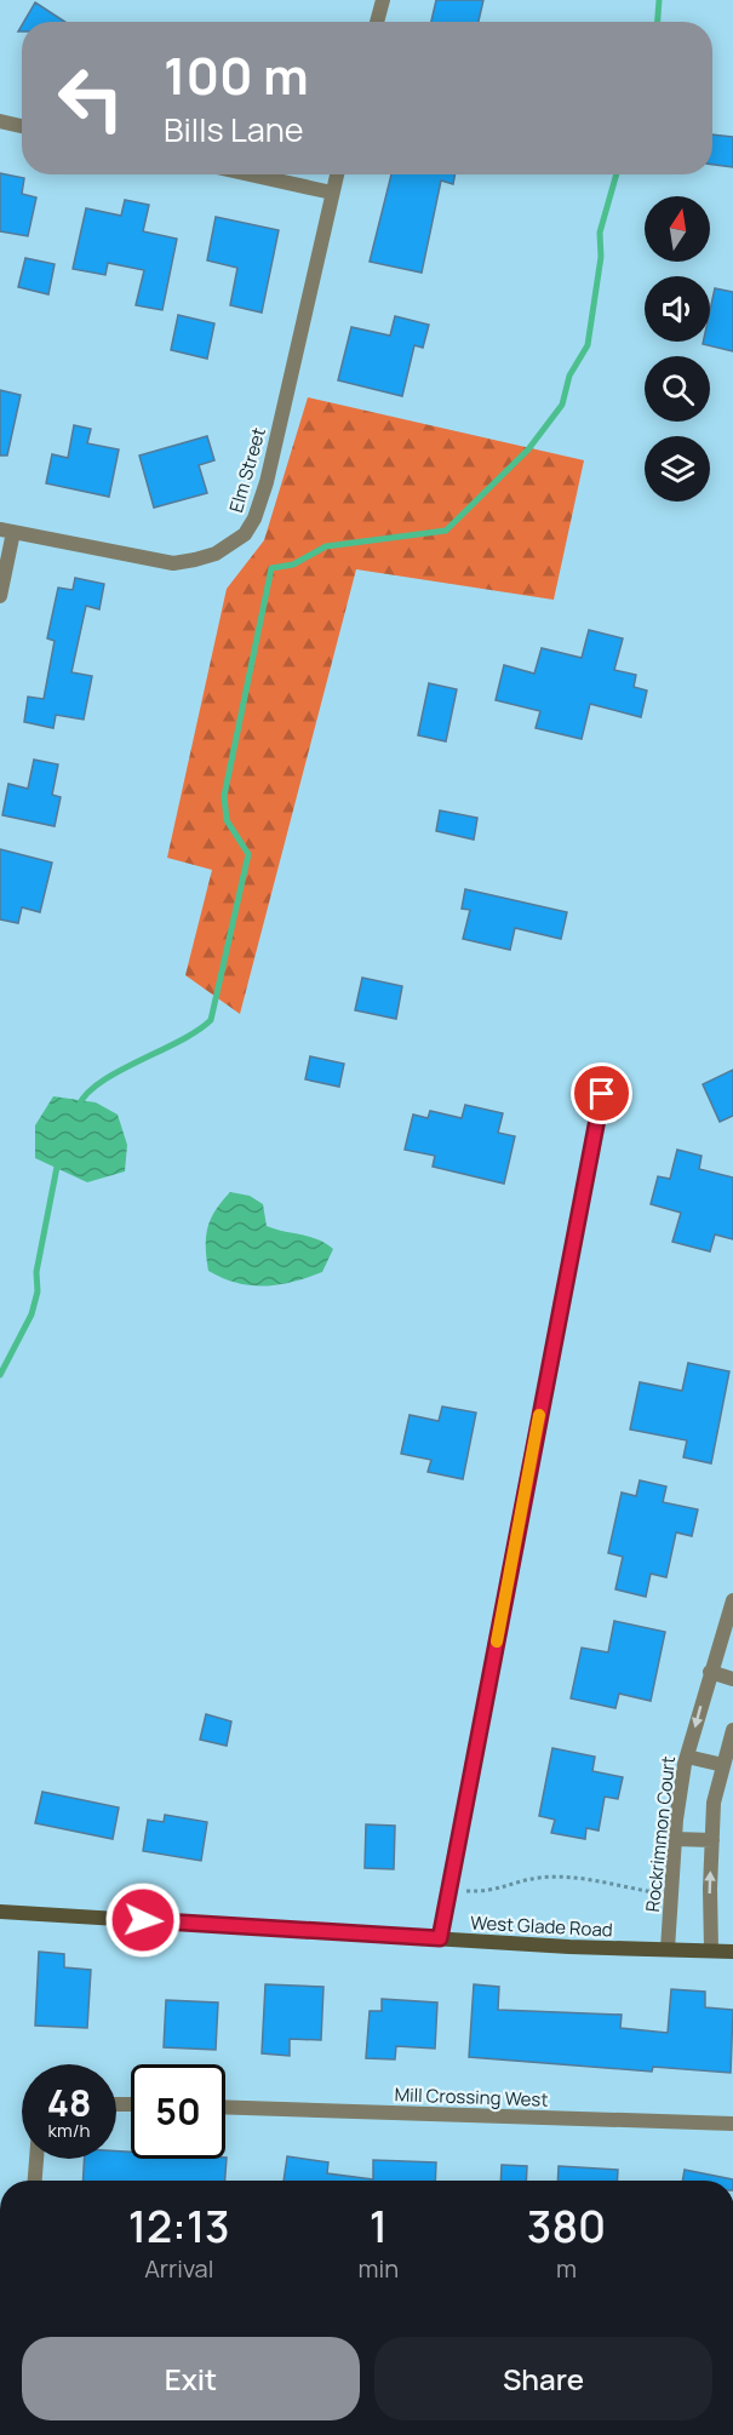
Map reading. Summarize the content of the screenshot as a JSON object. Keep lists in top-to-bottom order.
{
  "streets": {
    "main road": ["West Glade Road"],
    "street": ["Elm Street", "Rockrimmon Court", "Mill Crossing West"]
  },
  "crossings": [
    ["Rockrimmon Court", "West Glade Road"]
  ],
  "north": "top",
  "page": {
    "turn": ["100 m", "Bills Lane"],
    "speed": "48 km/h",
    "limit": "50",
    "eta": [
      "12:13",
      "Arrival",
      "1",
      "min",
      "380",
      "m"
    ],
    "buttons": ["Exit", "Share"]
  }
}
